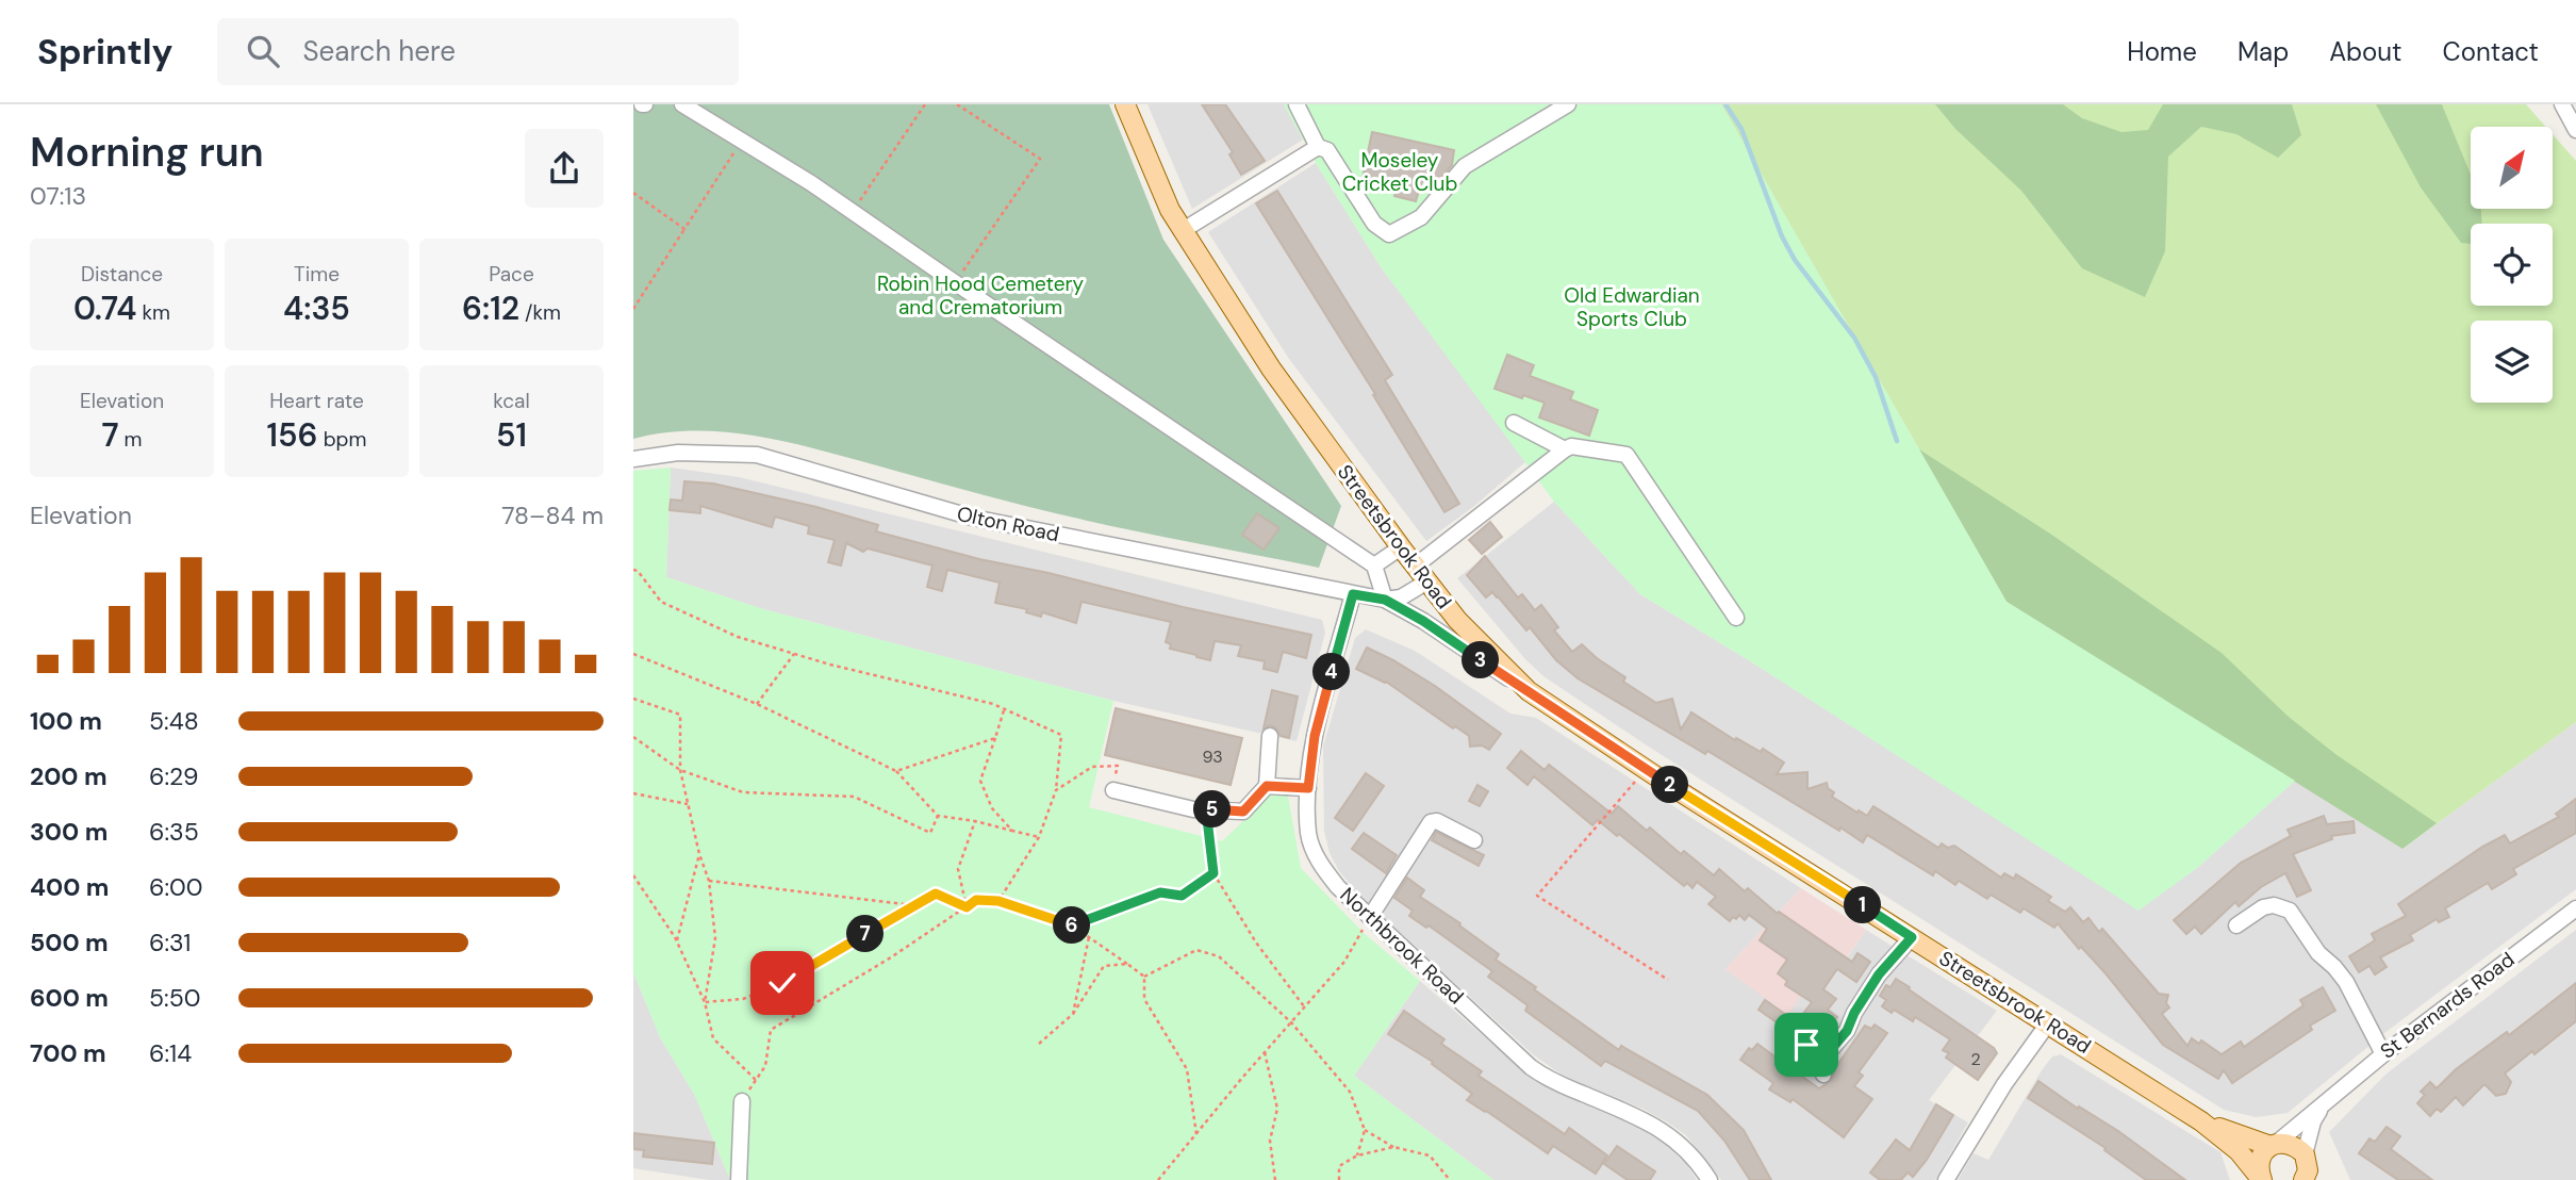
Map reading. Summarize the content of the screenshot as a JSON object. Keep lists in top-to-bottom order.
{
  "streets": {
    "main road": ["Streetsbrook Road"],
    "street": ["Olton Road", "Northbrook Road", "St Bernards Road"]
  },
  "crossings": [
    ["Olton Road", "Streetsbrook Road"],
    ["Olton Road", "Northbrook Road"],
    ["Streetsbrook Road", "St Bernards Road"]
  ],
  "parks": ["Moseley Cricket Club", "Robin Hood Cemetery and Crematorium", "Old Edwardian Sports Club"],
  "house_numbers": ["93", "2"],
  "north": "top right",
  "page": {
    "header": "Sprintly",
    "search": "Search here",
    "nav": [
      "Home",
      "Map",
      "About",
      "Contact"
    ],
    "heading": ["Morning run", "07:13"],
    "stats": [
      ["Distance", "0.74 km"],
      ["Time", "4:35"],
      ["Pace", "6:12 /km"],
      ["Elevation", "7 m"],
      ["Heart rate", "156 bpm"],
      ["kcal", "51"]
    ],
    "chart": ["Elevation", "78–84 m"],
    "pins": [
      "3",
      "4",
      "2",
      "5",
      "1",
      "6",
      "7"
    ],
    "list": [
      {
        "name": "100 m",
        "note": "5:48"
      },
      {
        "name": "200 m",
        "note": "6:29"
      },
      {
        "name": "300 m",
        "note": "6:35"
      },
      {
        "name": "400 m",
        "note": "6:00"
      },
      {
        "name": "500 m",
        "note": "6:31"
      },
      {
        "name": "600 m",
        "note": "5:50"
      },
      {
        "name": "700 m",
        "note": "6:14"
      }
    ]
  }
}
